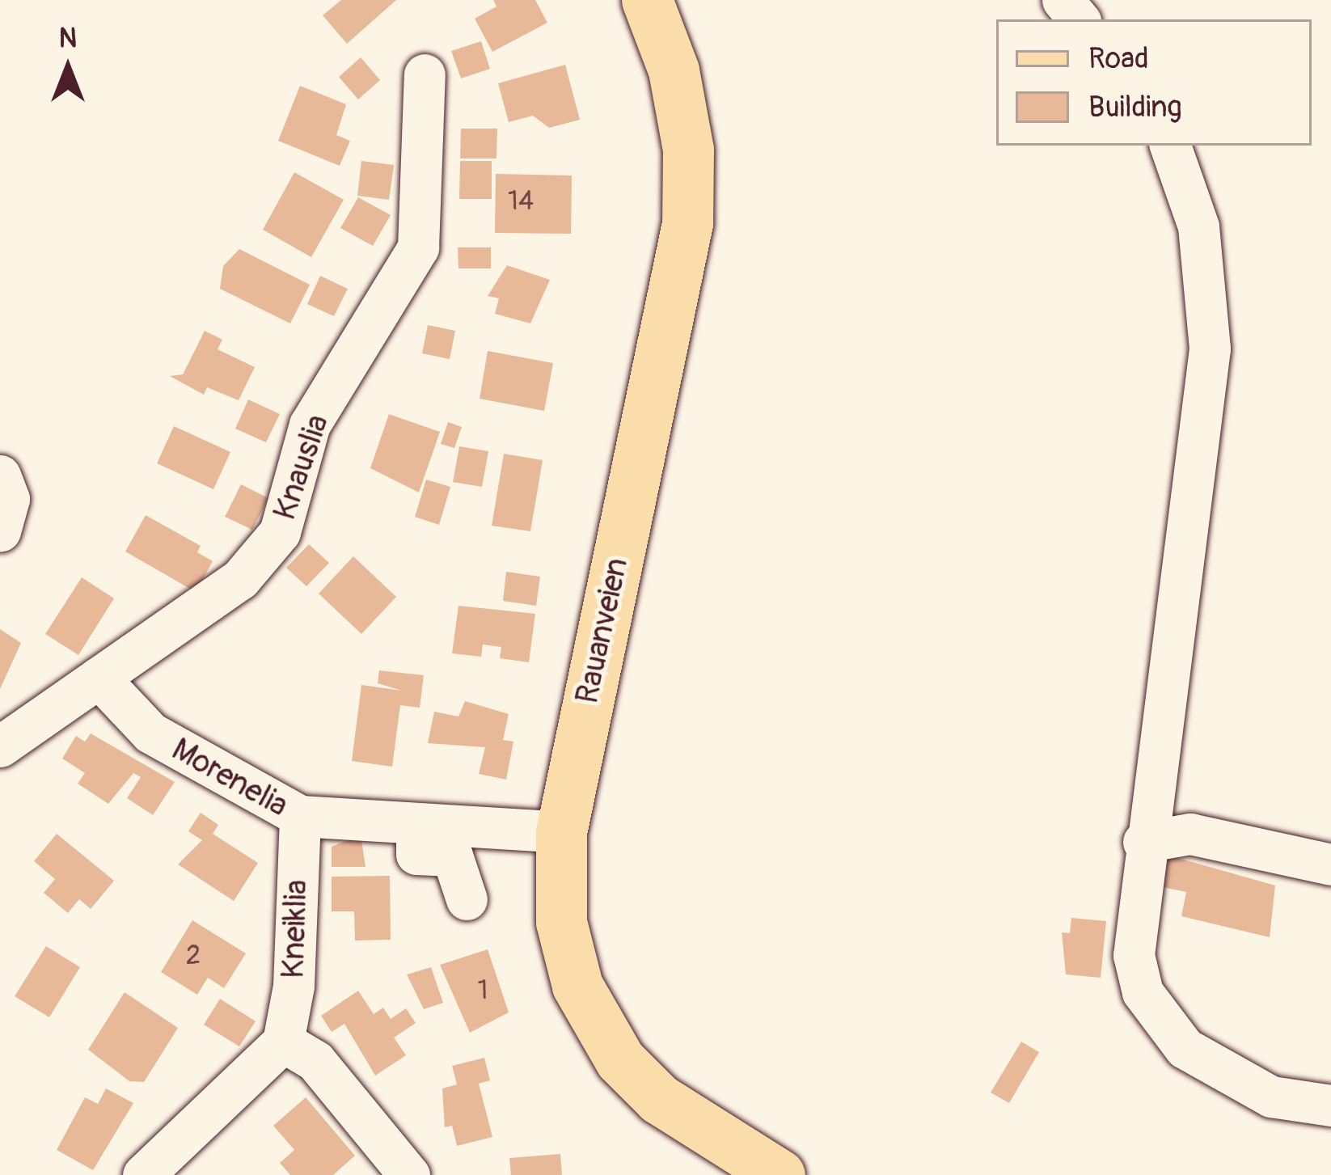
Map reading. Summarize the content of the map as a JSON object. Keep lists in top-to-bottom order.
{
  "streets": {
    "main road": ["Rauanveien"],
    "street": ["Knauslia", "Morenelia", "Kneiklia"]
  },
  "crossings": [
    ["Knauslia", "Morenelia"],
    ["Rauanveien", "Morenelia"],
    ["Morenelia", "Kneiklia"]
  ],
  "house_numbers": ["14", "2", "1"],
  "legend": ["Road", "Building"],
  "north": "top"
}
